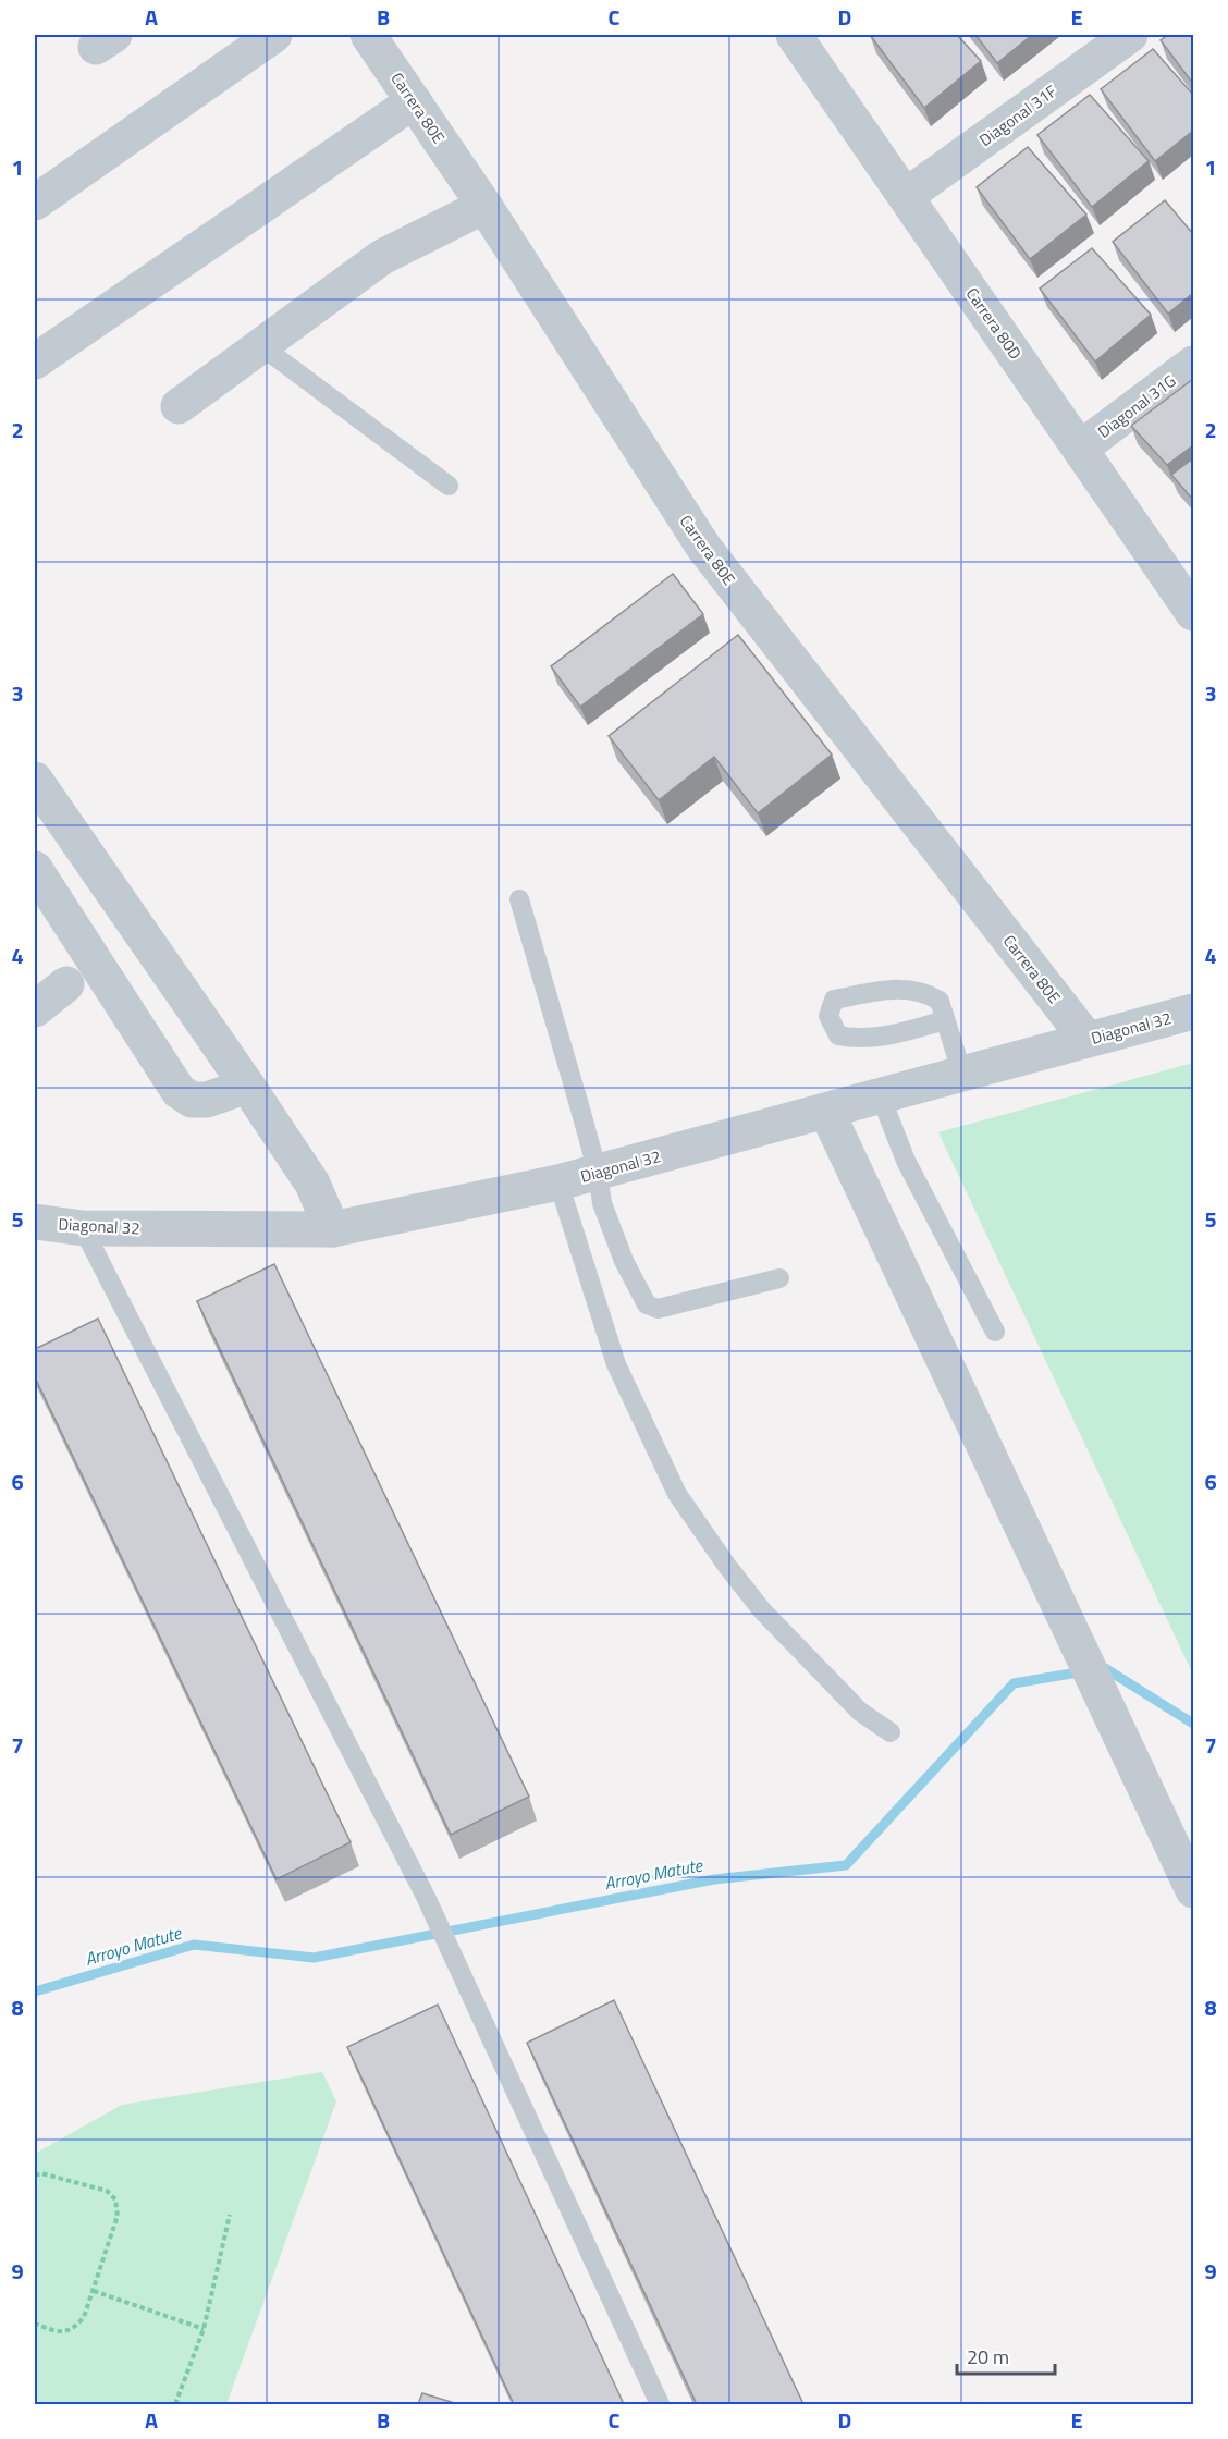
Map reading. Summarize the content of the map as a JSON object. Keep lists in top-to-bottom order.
{
  "streets": {
    "street": [
      "Carrera 80E",
      "Diagonal 31F",
      "Carrera 80D",
      "Diagonal 31G",
      "Diagonal 32"
    ]
  },
  "crossings": [
    ["Carrera 80E", "Diagonal 32"],
    ["Diagonal 31F", "Carrera 80D"],
    ["Carrera 80D", "Diagonal 31G"]
  ],
  "water": ["Arroyo Matute"],
  "scale_bar": "20 m",
  "grid": {
    "columns": [
      "A",
      "B",
      "C",
      "D",
      "E"
    ],
    "rows": [
      "1",
      "2",
      "3",
      "4",
      "5",
      "6",
      "7",
      "8",
      "9"
    ]
  }
}
